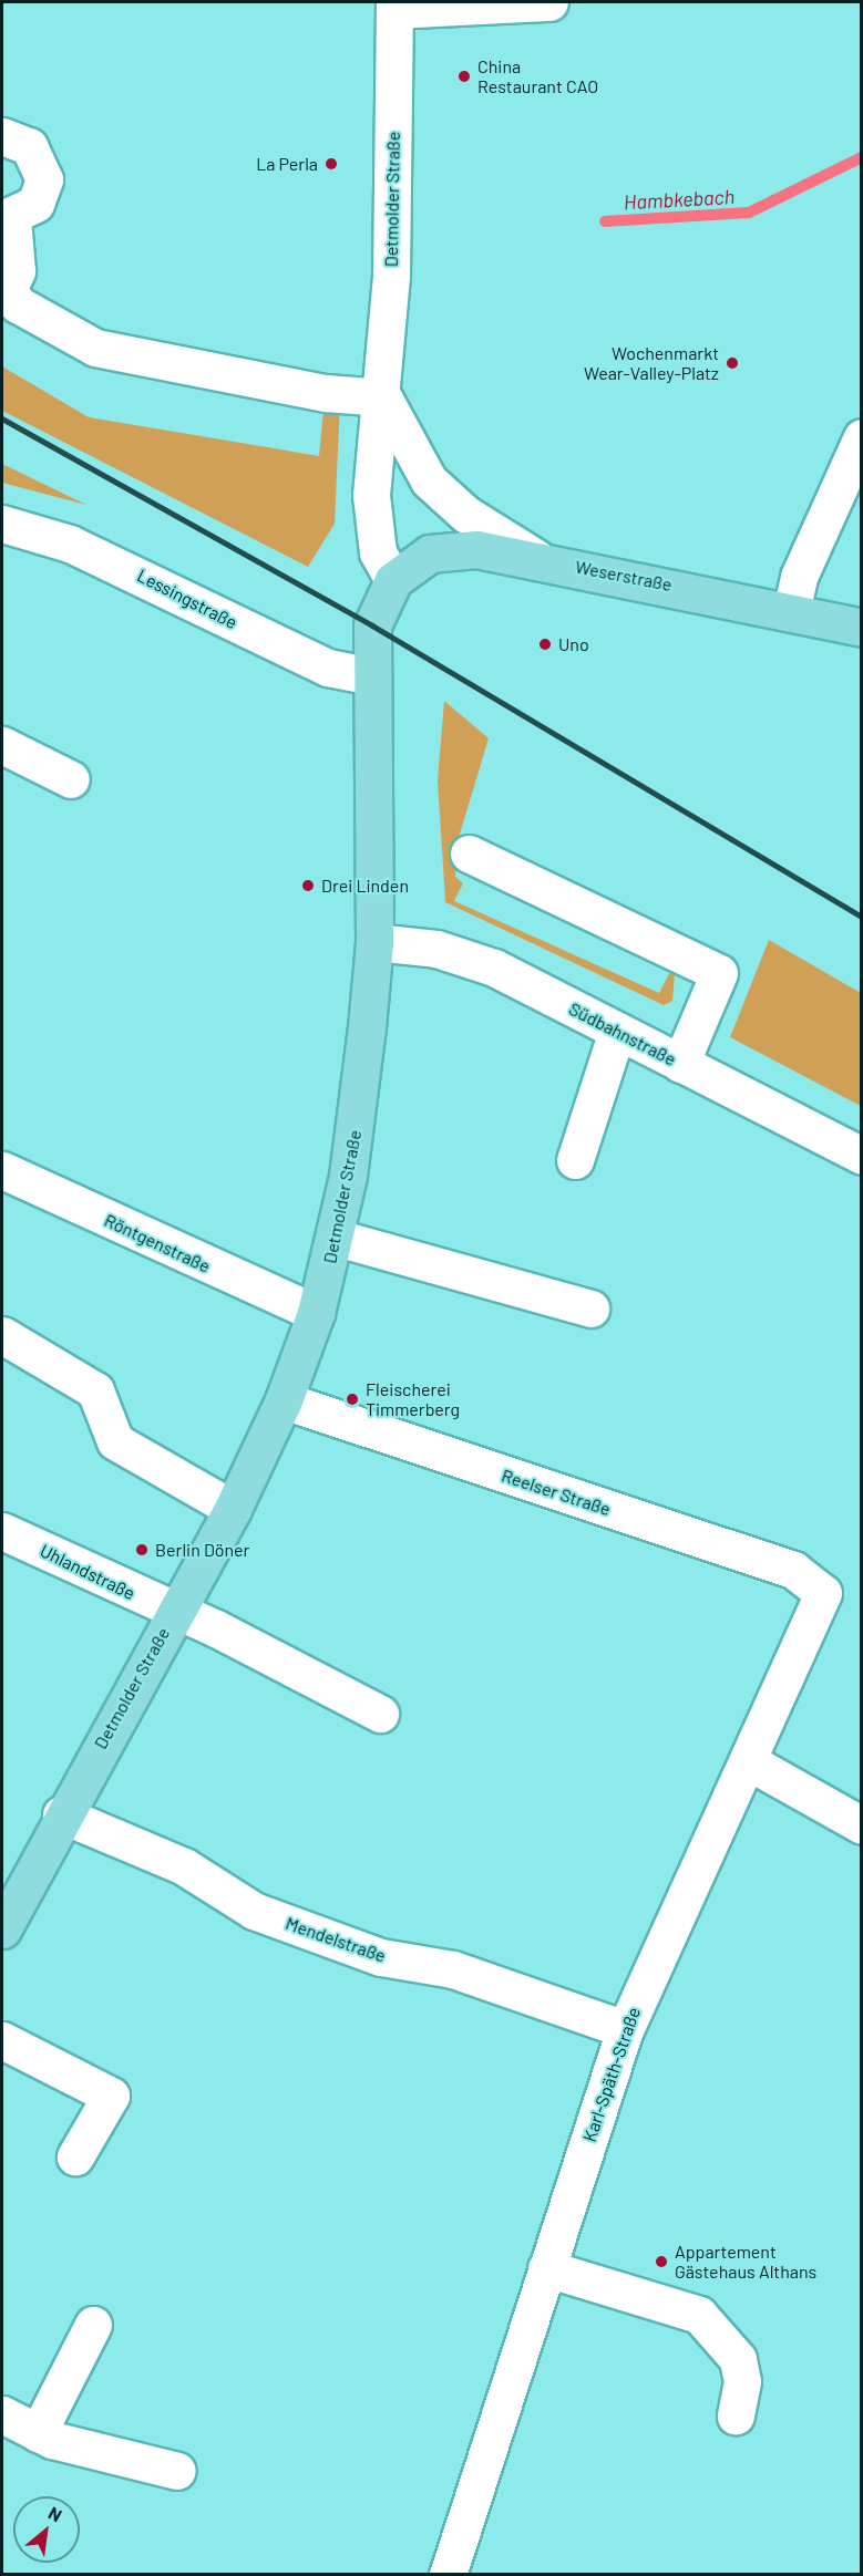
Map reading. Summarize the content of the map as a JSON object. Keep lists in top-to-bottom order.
{
  "streets": {
    "main road": ["Detmolder Straße", "Weserstraße"],
    "street": [
      "Lessingstraße",
      "Südbahnstraße",
      "Röntgenstraße",
      "Reelser Straße",
      "Uhlandstraße",
      "Mendelstraße",
      "Karl-Späth-Straße"
    ]
  },
  "crossings": [
    ["Detmolder Straße", "Weserstraße"],
    ["Detmolder Straße", "Lessingstraße"],
    ["Detmolder Straße", "Südbahnstraße"],
    ["Detmolder Straße", "Röntgenstraße"],
    ["Detmolder Straße", "Reelser Straße"],
    ["Detmolder Straße", "Uhlandstraße"],
    ["Detmolder Straße", "Mendelstraße"],
    ["Reelser Straße", "Karl-Späth-Straße"],
    ["Mendelstraße", "Karl-Späth-Straße"]
  ],
  "water": ["Hambkebach"],
  "places": [
    "China Restaurant CAO",
    "La Perla",
    "Wochenmarkt Wear-Valley-Platz",
    "Uno",
    "Drei Linden",
    "Fleischerei Timmerberg",
    "Berlin Döner",
    "Appartement Gästehaus Althans"
  ],
  "north": "top right"
}
